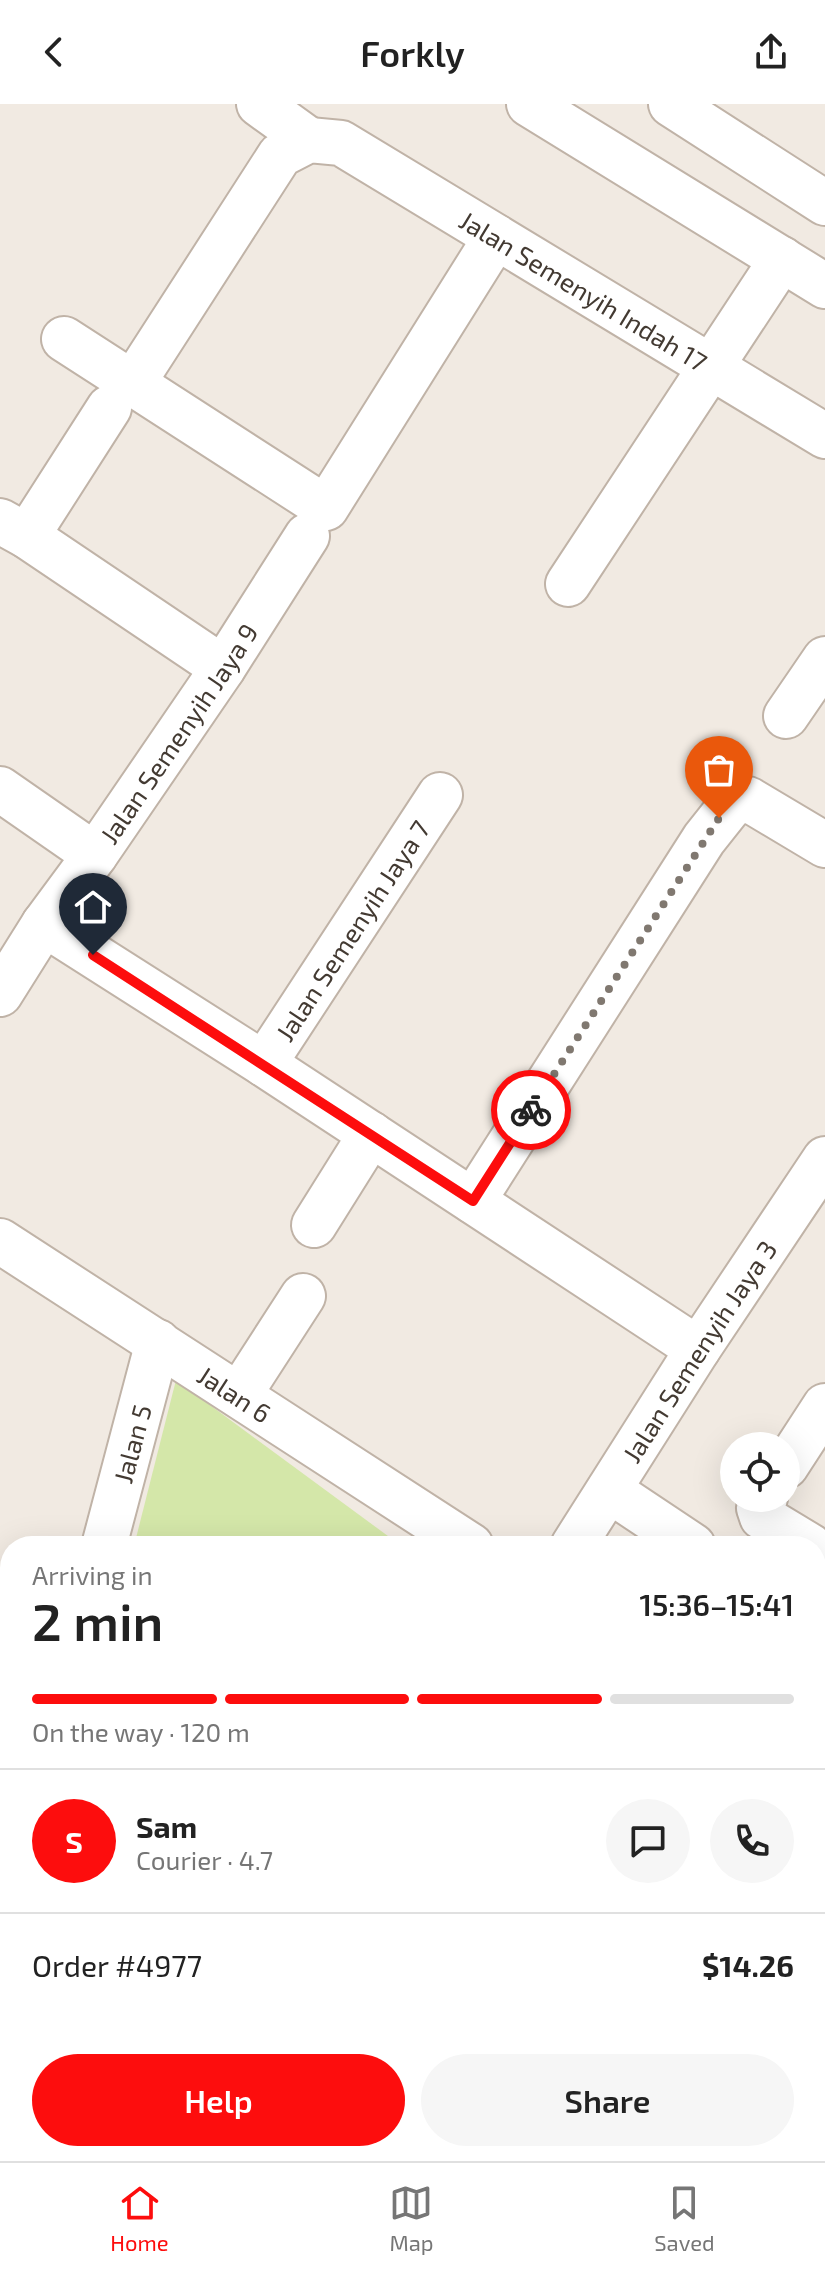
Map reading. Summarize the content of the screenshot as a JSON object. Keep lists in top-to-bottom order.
{
  "streets": {
    "street": [
      "Jalan Semenyih Indah 17",
      "Jalan Semenyih Jaya 9",
      "Jalan Semenyih Jaya 7",
      "Jalan Semenyih Jaya 3",
      "Jalan 6",
      "Jalan 5"
    ]
  },
  "crossings": [
    ["Jalan Semenyih Indah 17", "Jalan Semenyih Jaya 9"],
    ["Jalan 6", "Jalan 5"]
  ],
  "page": {
    "header": "Forkly",
    "heading": ["2 min", "Arriving in", "15:36–15:41"],
    "panel": [
      "Sam",
      "Courier · 4.7",
      "Order #4977",
      "$14.26"
    ],
    "bar": "On the way · 120 m",
    "round": "S",
    "buttons": ["Help", "Share"],
    "tabs": ["Home", "Map", "Saved"]
  }
}
